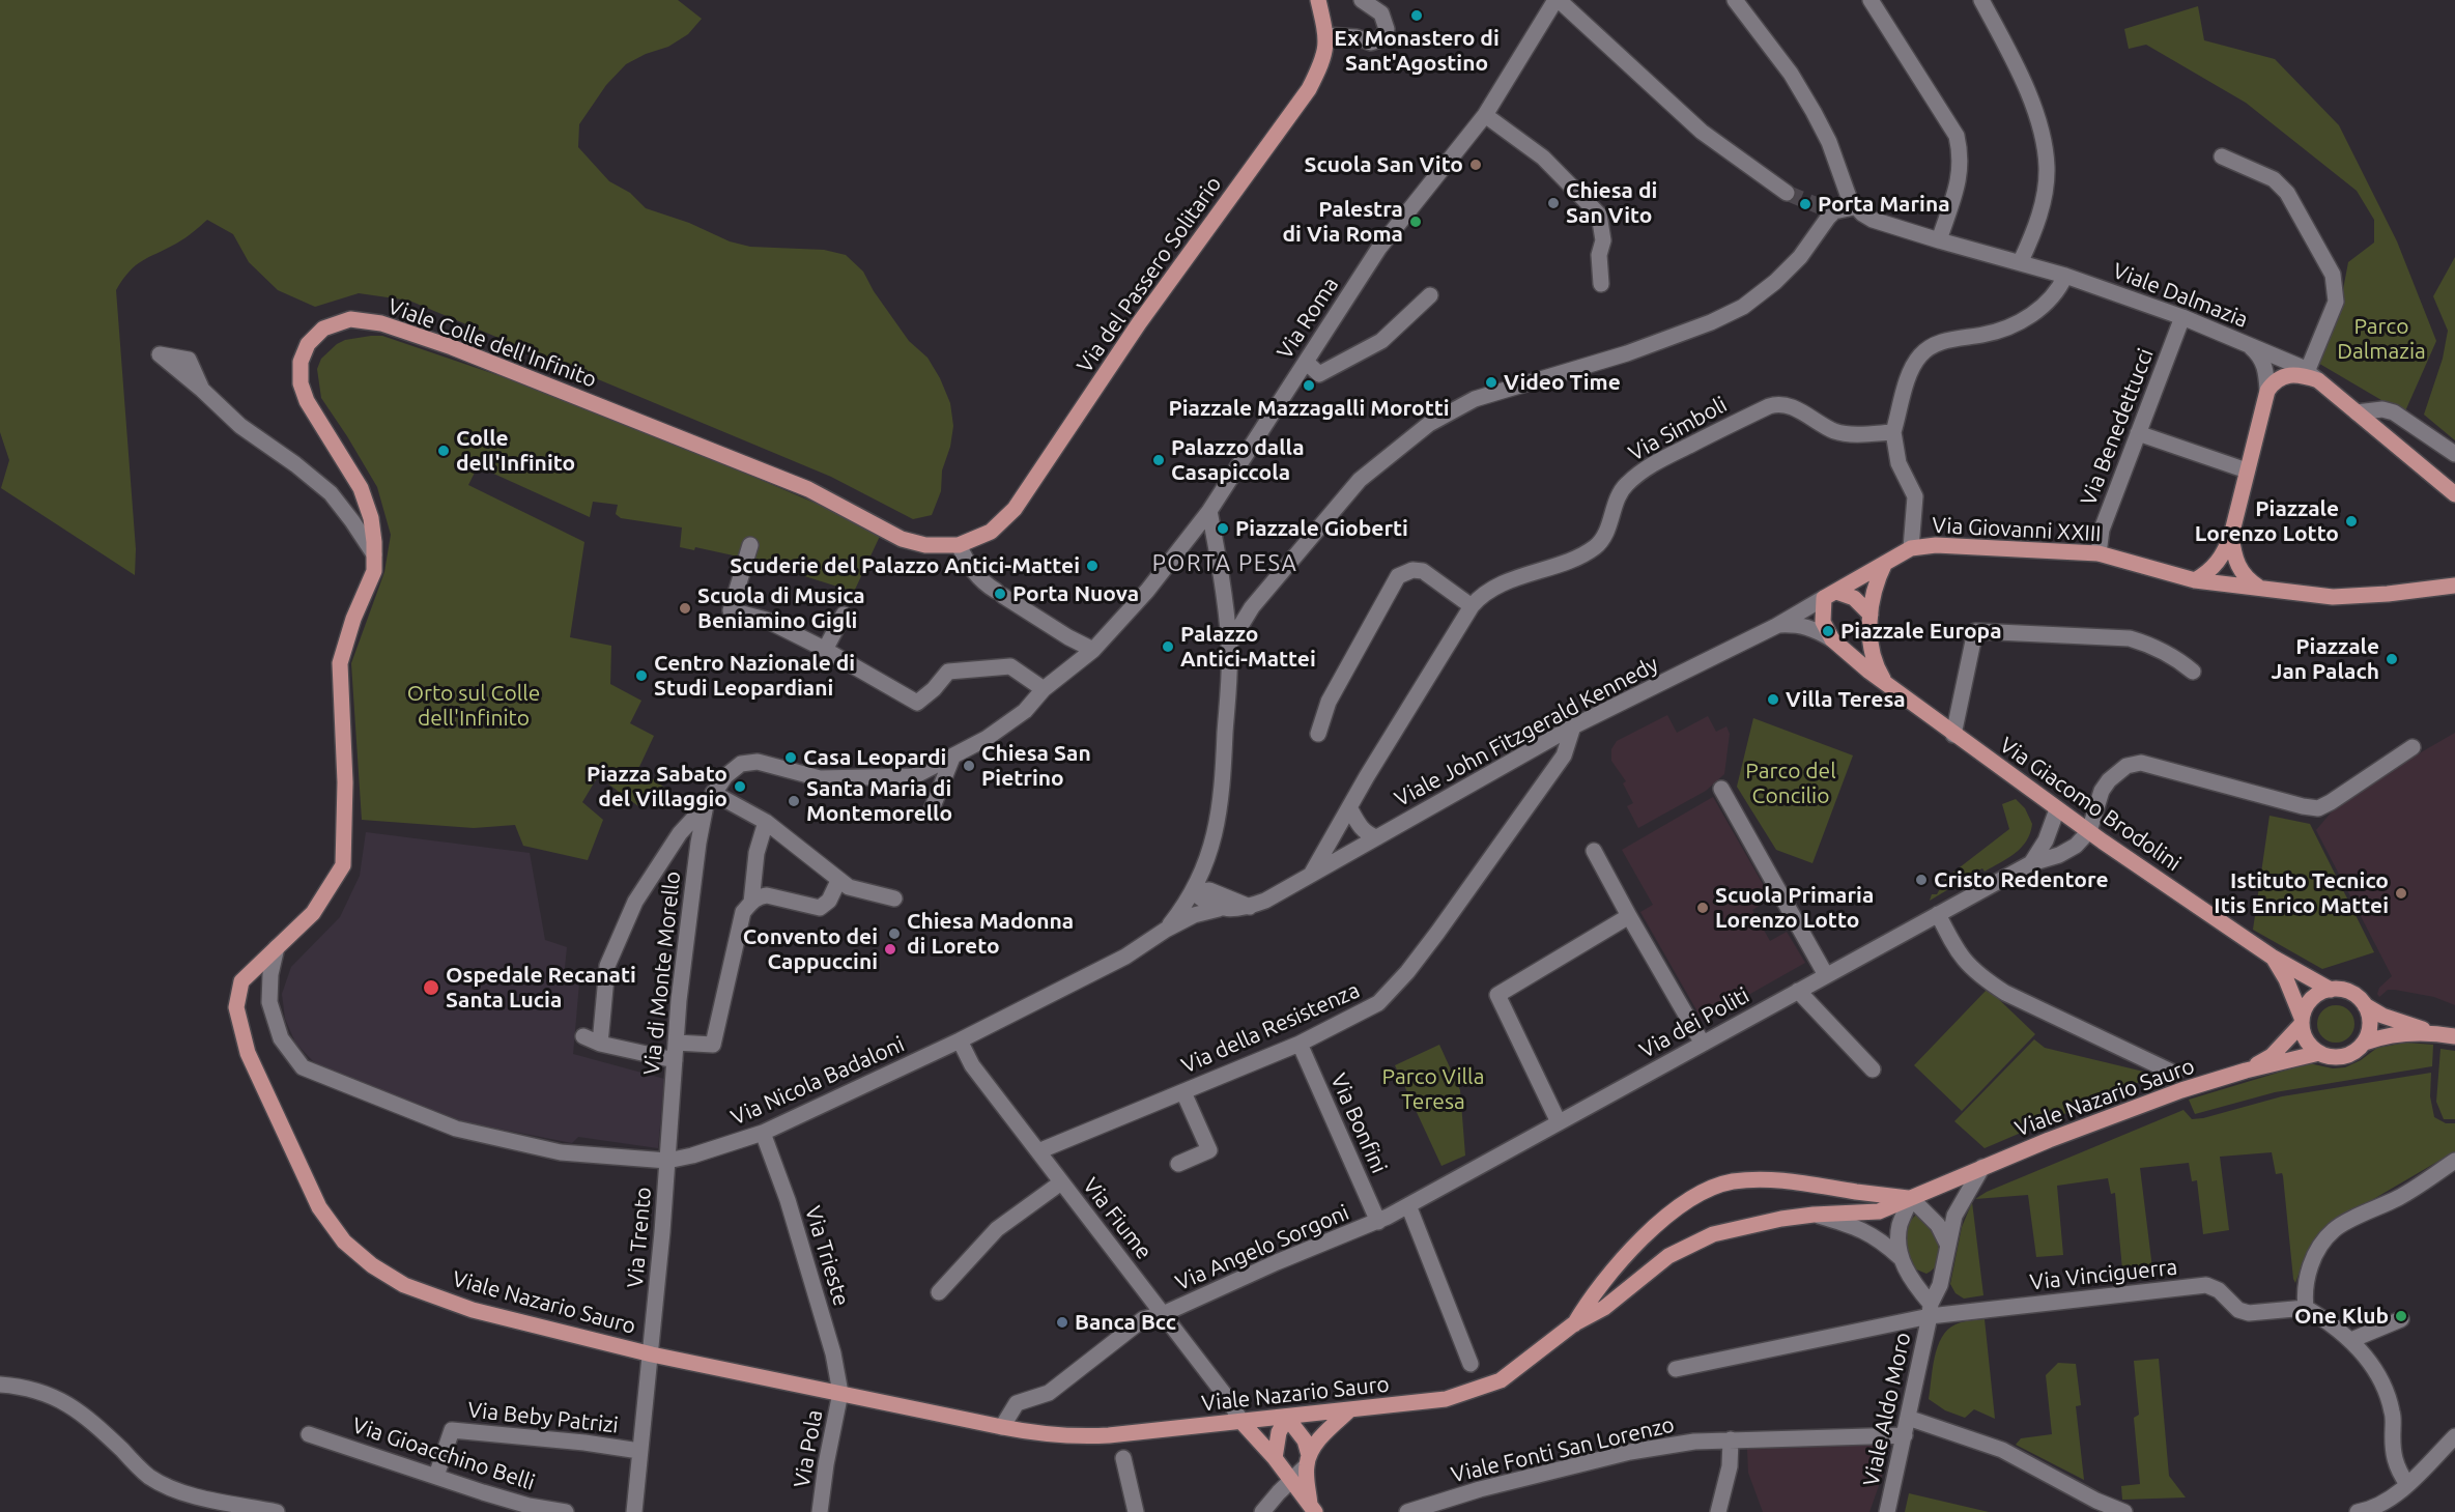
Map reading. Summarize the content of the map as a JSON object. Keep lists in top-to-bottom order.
{
  "streets": {
    "main road": [
      "Via del Passero Solitario",
      "Viale Dalmazia",
      "Viale Colle dell'Infinito",
      "Via Giovanni XXIII",
      "Via Giacomo Brodolini",
      "Viale Nazario Sauro"
    ],
    "street": [
      "Via Roma",
      "Via Benedettucci",
      "Via Simboli",
      "Viale John Fitzgerald Kennedy",
      "Via di Monte Morello",
      "Via dei Politi",
      "Via della Resistenza",
      "Via Nicola Badaloni",
      "Via Bonfini",
      "Via Fiume",
      "Via Trento",
      "Via Angelo Sorgoni",
      "Via Trieste",
      "Via Vinciguerra",
      "Viale Aldo Moro",
      "Via Beby Patrizi",
      "Via Pola",
      "Viale Fonti San Lorenzo",
      "Via Gioacchino Belli"
    ]
  },
  "crossings": [
    ["Via del Passero Solitario", "Viale Colle dell'Infinito"],
    ["Viale Dalmazia", "Via Benedettucci"],
    ["Via Roma", "Via di Monte Morello"],
    ["Via Roma", "Via Nicola Badaloni"],
    ["Viale Colle dell'Infinito", "Via Nicola Badaloni"],
    ["Viale Colle dell'Infinito", "Viale Nazario Sauro"],
    ["Via Benedettucci", "Via Giovanni XXIII"],
    ["Via Simboli", "Viale John Fitzgerald Kennedy"],
    ["Viale John Fitzgerald Kennedy", "Via della Resistenza"],
    ["Viale John Fitzgerald Kennedy", "Via Nicola Badaloni"],
    ["Via Giacomo Brodolini", "Via dei Politi"],
    ["Via Giacomo Brodolini", "Viale Nazario Sauro"],
    ["Via di Monte Morello", "Via Nicola Badaloni"],
    ["Via di Monte Morello", "Via Trento"],
    ["Via dei Politi", "Via Bonfini"],
    ["Via dei Politi", "Via Angelo Sorgoni"],
    ["Via della Resistenza", "Via Bonfini"],
    ["Via della Resistenza", "Via Fiume"],
    ["Via Nicola Badaloni", "Viale Nazario Sauro"],
    ["Via Nicola Badaloni", "Via Fiume"],
    ["Via Nicola Badaloni", "Via Trento"],
    ["Via Nicola Badaloni", "Via Trieste"],
    ["Viale Nazario Sauro", "Via Fiume"],
    ["Viale Nazario Sauro", "Via Trento"],
    ["Viale Nazario Sauro", "Via Trieste"],
    ["Viale Nazario Sauro", "Viale Aldo Moro"],
    ["Viale Nazario Sauro", "Via Pola"],
    ["Via Bonfini", "Via Angelo Sorgoni"],
    ["Via Fiume", "Via Angelo Sorgoni"],
    ["Via Trento", "Via Beby Patrizi"],
    ["Via Trieste", "Via Pola"],
    ["Via Vinciguerra", "Viale Aldo Moro"],
    ["Viale Aldo Moro", "Viale Fonti San Lorenzo"],
    ["Via Beby Patrizi", "Via Gioacchino Belli"]
  ],
  "districts": ["PORTA PESA"],
  "parks": [
    "Parco Dalmazia",
    "Orto sul Colle dell'Infinito",
    "Parco del Concilio",
    "Parco Villa Teresa"
  ],
  "places": [
    "Ex Monastero di Sant'Agostino",
    "Scuola San Vito",
    "Chiesa di San Vito",
    "Porta Marina",
    "Palestra di Via Roma",
    "Video Time",
    "Piazzale Mazzagalli Morotti",
    "Colle dell'Infinito",
    "Palazzo dalla Casapiccola",
    "Piazzale Lorenzo Lotto",
    "Piazzale Gioberti",
    "Scuderie del Palazzo Antici-Mattei",
    "Porta Nuova",
    "Scuola di Musica Beniamino Gigli",
    "Piazzale Europa",
    "Palazzo Antici-Mattei",
    "Piazzale Jan Palach",
    "Centro Nazionale di Studi Leopardiani",
    "Villa Teresa",
    "Casa Leopardi",
    "Chiesa San Pietrino",
    "Piazza Sabato del Villaggio",
    "Santa Maria di Montemorello",
    "Cristo Redentore",
    "Istituto Tecnico Itis Enrico Mattei",
    "Scuola Primaria Lorenzo Lotto",
    "Chiesa Madonna di Loreto",
    "Convento dei Cappuccini",
    "Ospedale Recanati Santa Lucia",
    "One Klub",
    "Banca Bcc"
  ]
}
